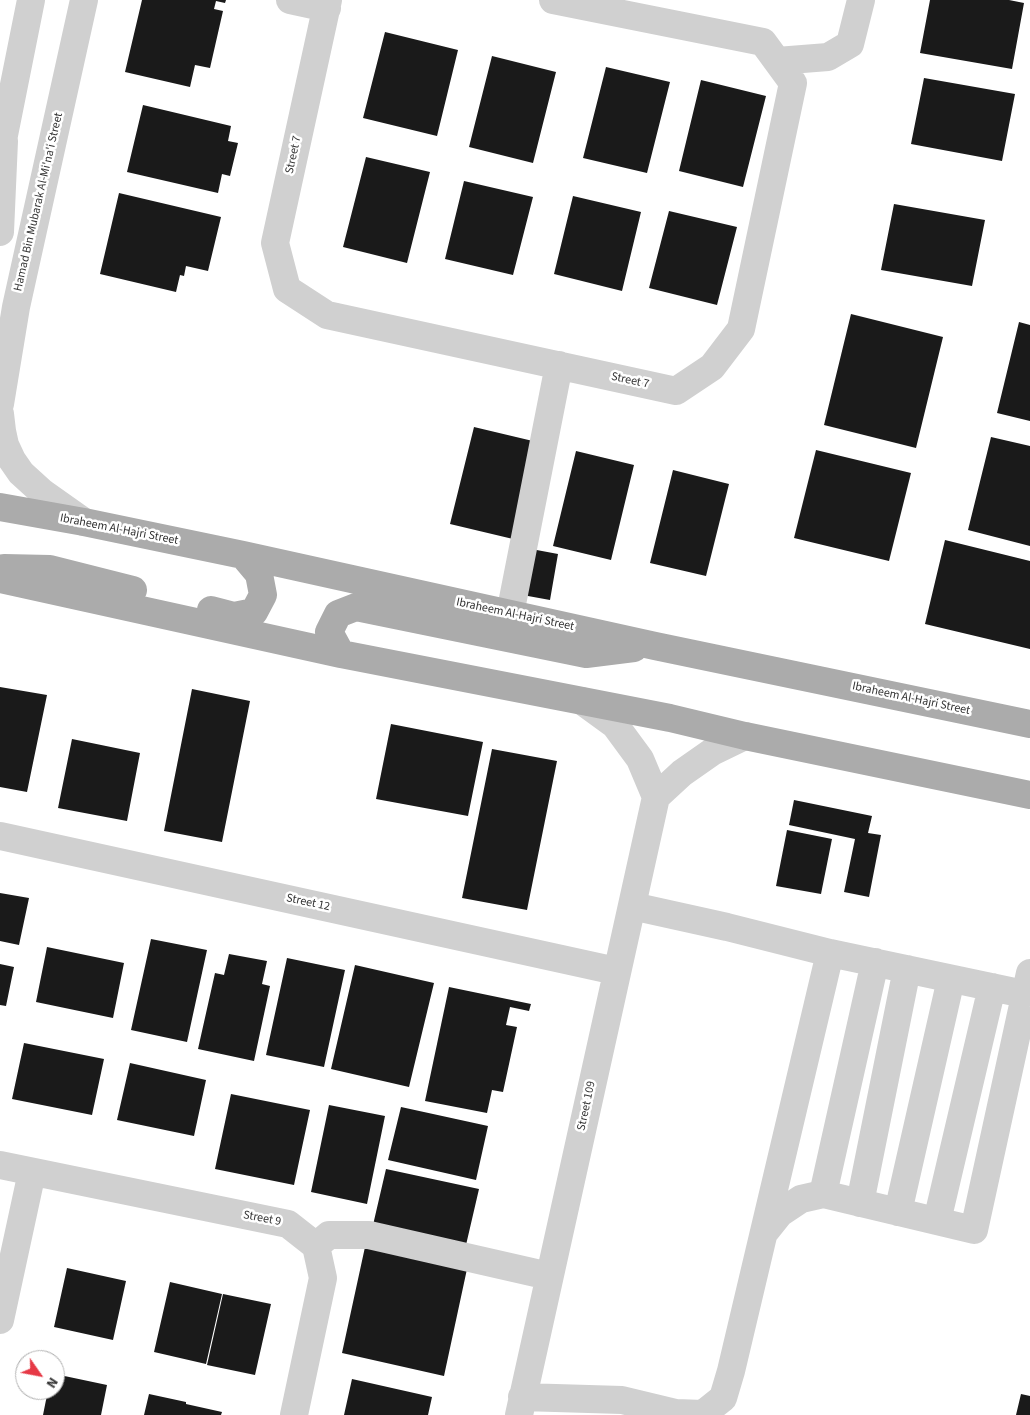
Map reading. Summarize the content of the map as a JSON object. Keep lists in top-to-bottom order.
{
  "streets": {
    "main road": ["Ibraheem Al-Hajri Street"],
    "street": [
      "Street 7",
      "Hamad Bin Mubarak Al-Mi'na'i Street",
      "Street 12",
      "Street 109",
      "Street 9"
    ]
  },
  "crossings": [
    ["Street 12", "Street 109"]
  ],
  "north": "bottom right"
}
